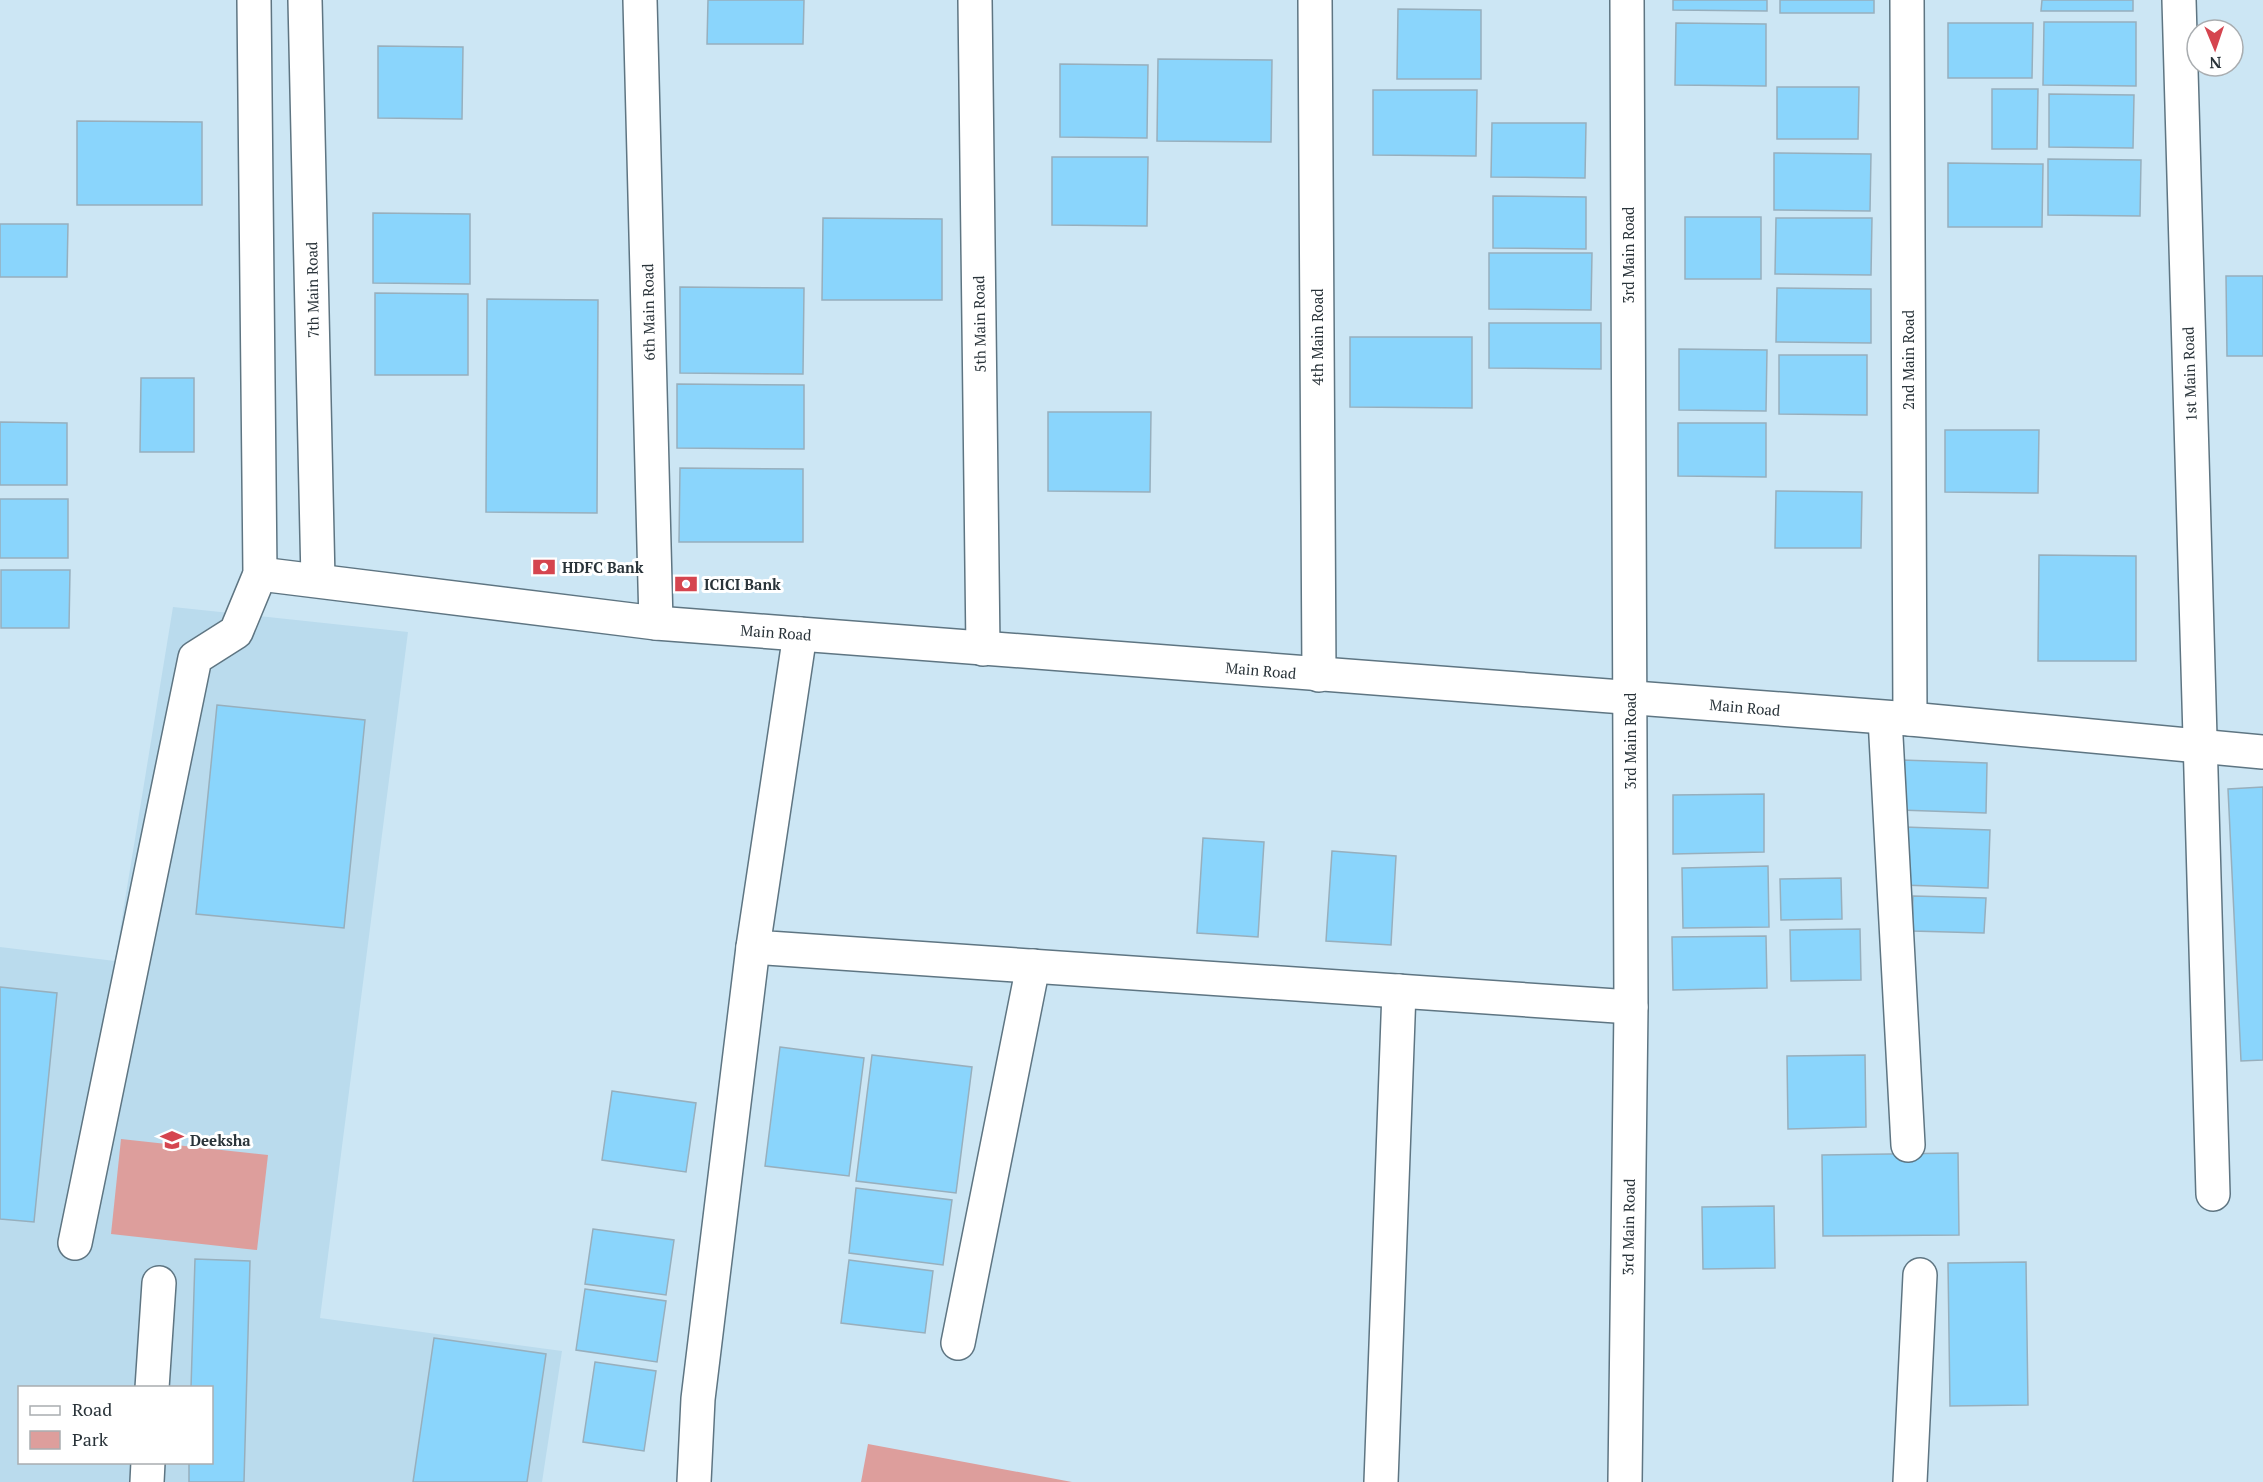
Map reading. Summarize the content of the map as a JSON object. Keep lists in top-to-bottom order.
{
  "streets": {
    "street": [
      "3rd Main Road",
      "7th Main Road",
      "6th Main Road",
      "5th Main Road",
      "4th Main Road",
      "2nd Main Road",
      "1st Main Road",
      "Main Road"
    ]
  },
  "crossings": [
    ["3rd Main Road", "Main Road"],
    ["7th Main Road", "Main Road"],
    ["6th Main Road", "Main Road"],
    ["5th Main Road", "Main Road"],
    ["4th Main Road", "Main Road"],
    ["2nd Main Road", "Main Road"],
    ["1st Main Road", "Main Road"]
  ],
  "places": {
    "bank": ["HDFC Bank", "ICICI Bank"],
    "school or university": ["Deeksha"]
  },
  "legend": ["Road", "Park"],
  "north": "bottom"
}
